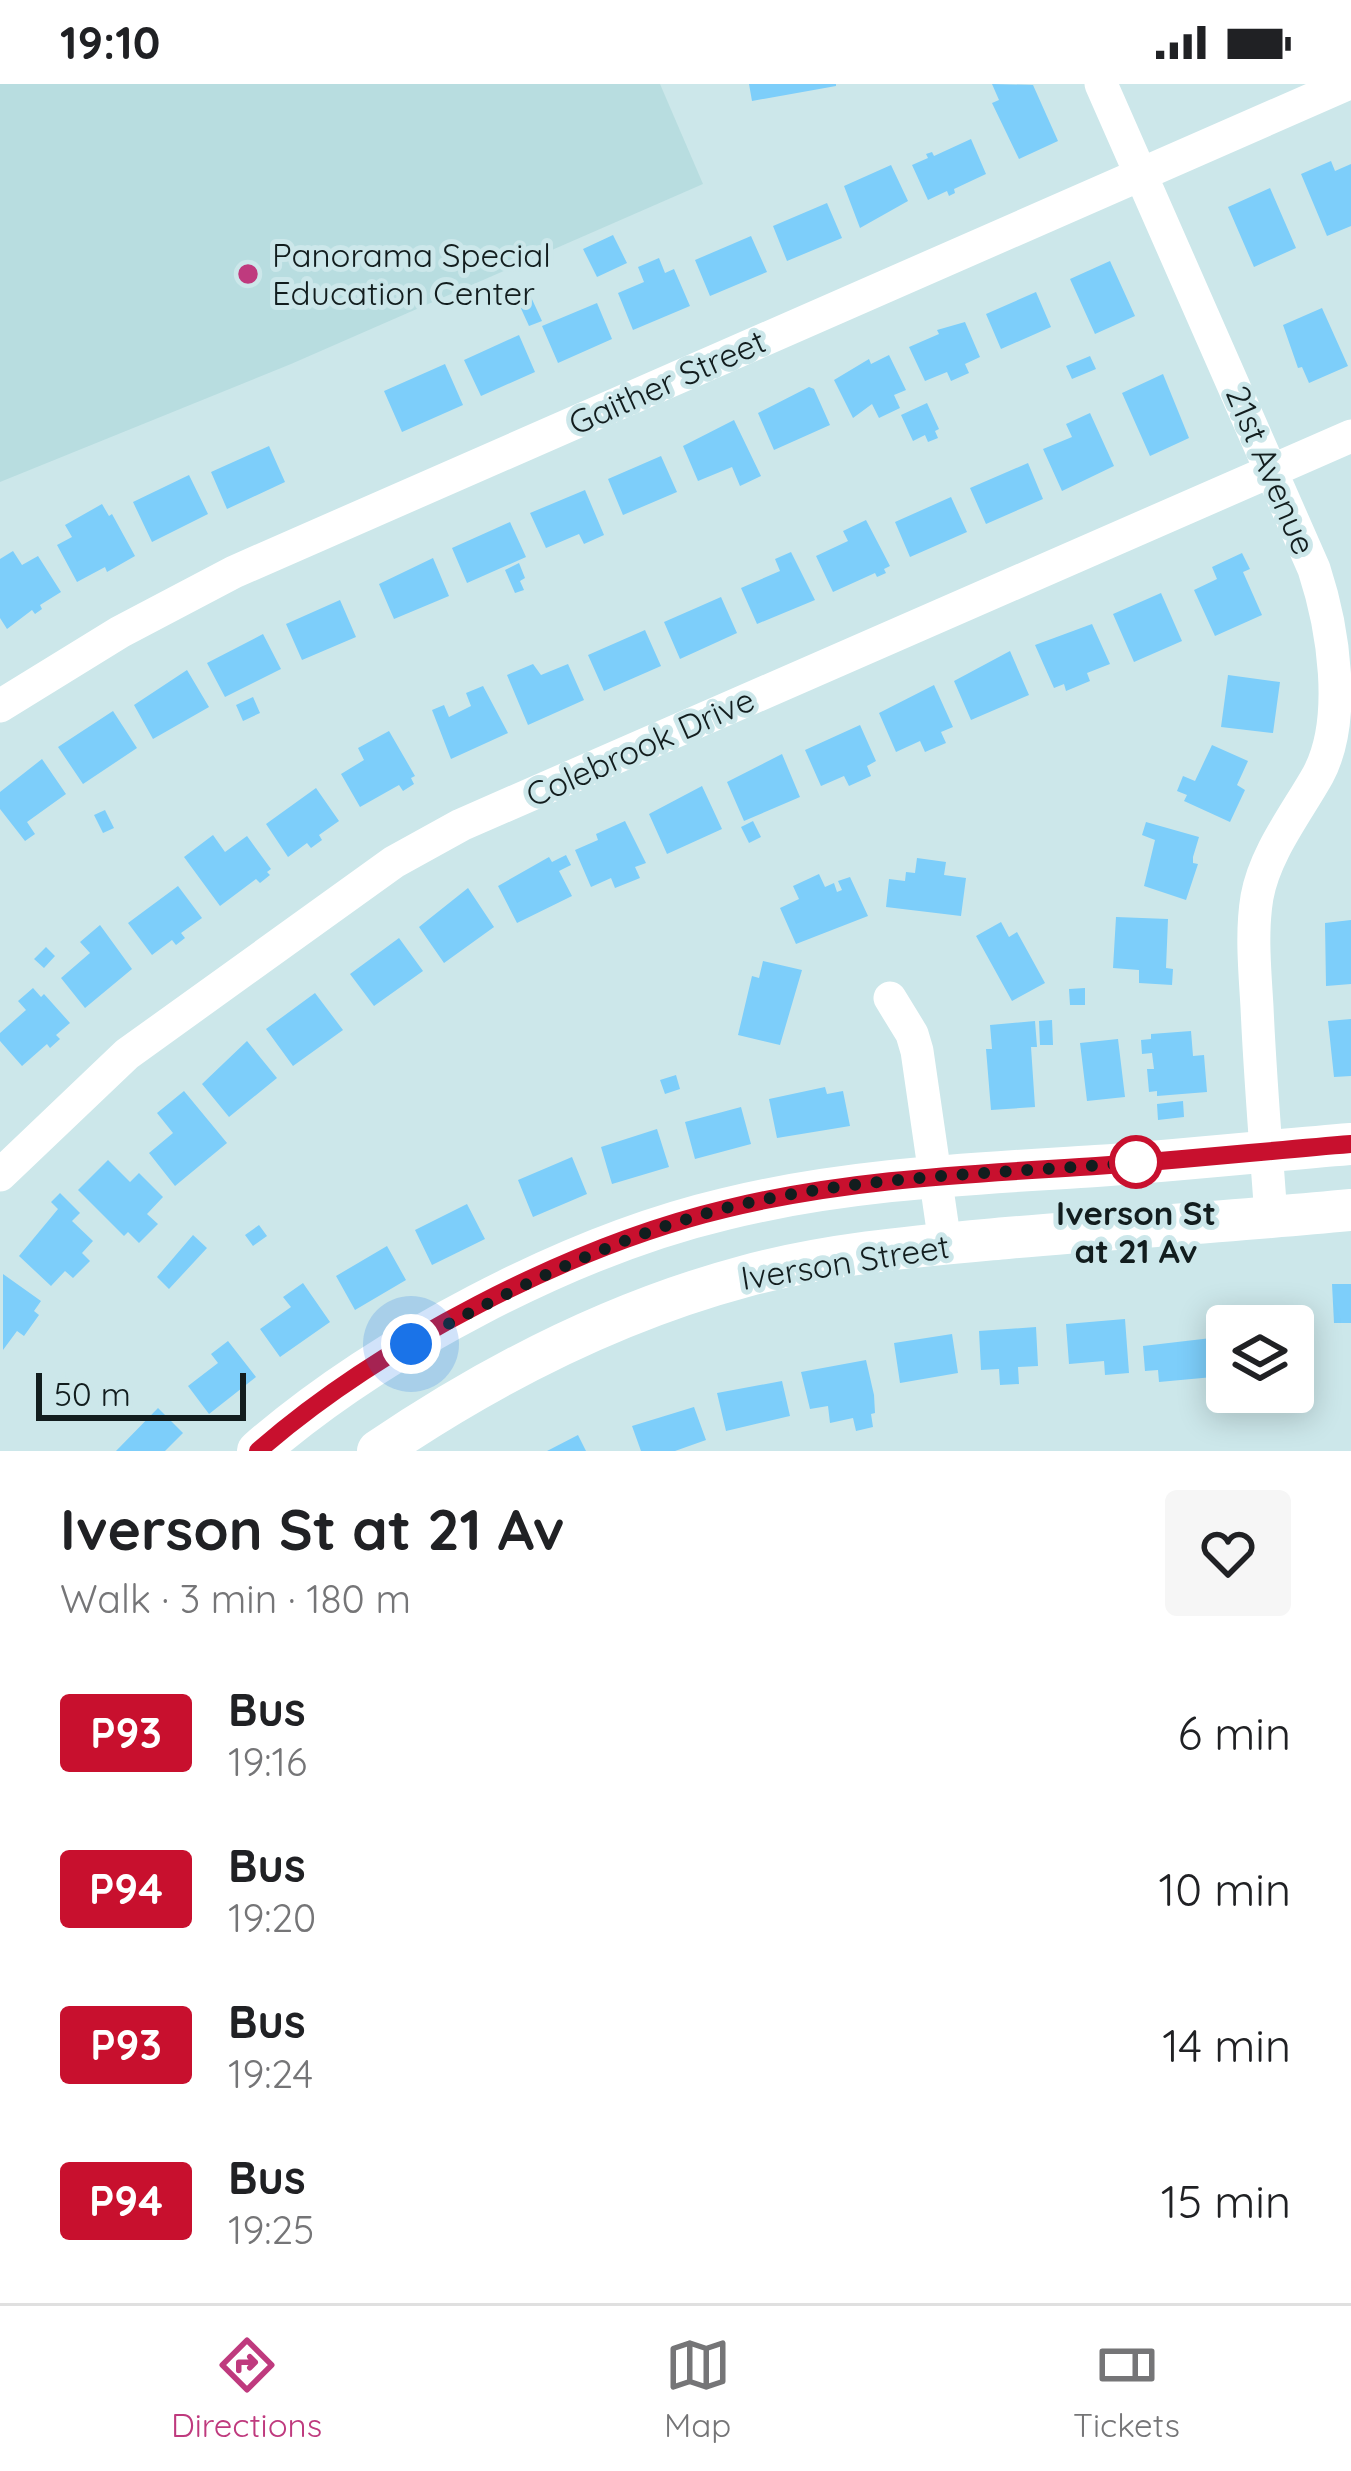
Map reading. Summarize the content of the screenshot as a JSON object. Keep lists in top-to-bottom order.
{
  "streets": {
    "main road": ["Iverson Street"],
    "street": ["Gaither Street", "21st Avenue", "Colebrook Drive"]
  },
  "crossings": [
    ["Gaither Street", "21st Avenue"],
    ["21st Avenue", "Colebrook Drive"],
    ["21st Avenue", "Iverson Street"]
  ],
  "places": ["Panorama Special Education Center", "Iverson St at 21 Av"],
  "lines": ["bus line P93"],
  "scale_bar": "50 m",
  "page": {
    "status": "19:10",
    "scale": "50 m",
    "heading": ["Iverson St at 21 Av", "Walk · 3 min · 180 m"],
    "list": [
      {
        "mark": "P93",
        "name": "Bus",
        "note": "19:16",
        "value": "6 min"
      },
      {
        "mark": "P94",
        "name": "Bus",
        "note": "19:20",
        "value": "10 min"
      },
      {
        "mark": "P93",
        "name": "Bus",
        "note": "19:24",
        "value": "14 min"
      },
      {
        "mark": "P94",
        "name": "Bus",
        "note": "19:25",
        "value": "15 min"
      }
    ],
    "tabs": ["Directions", "Map", "Tickets"]
  }
}
